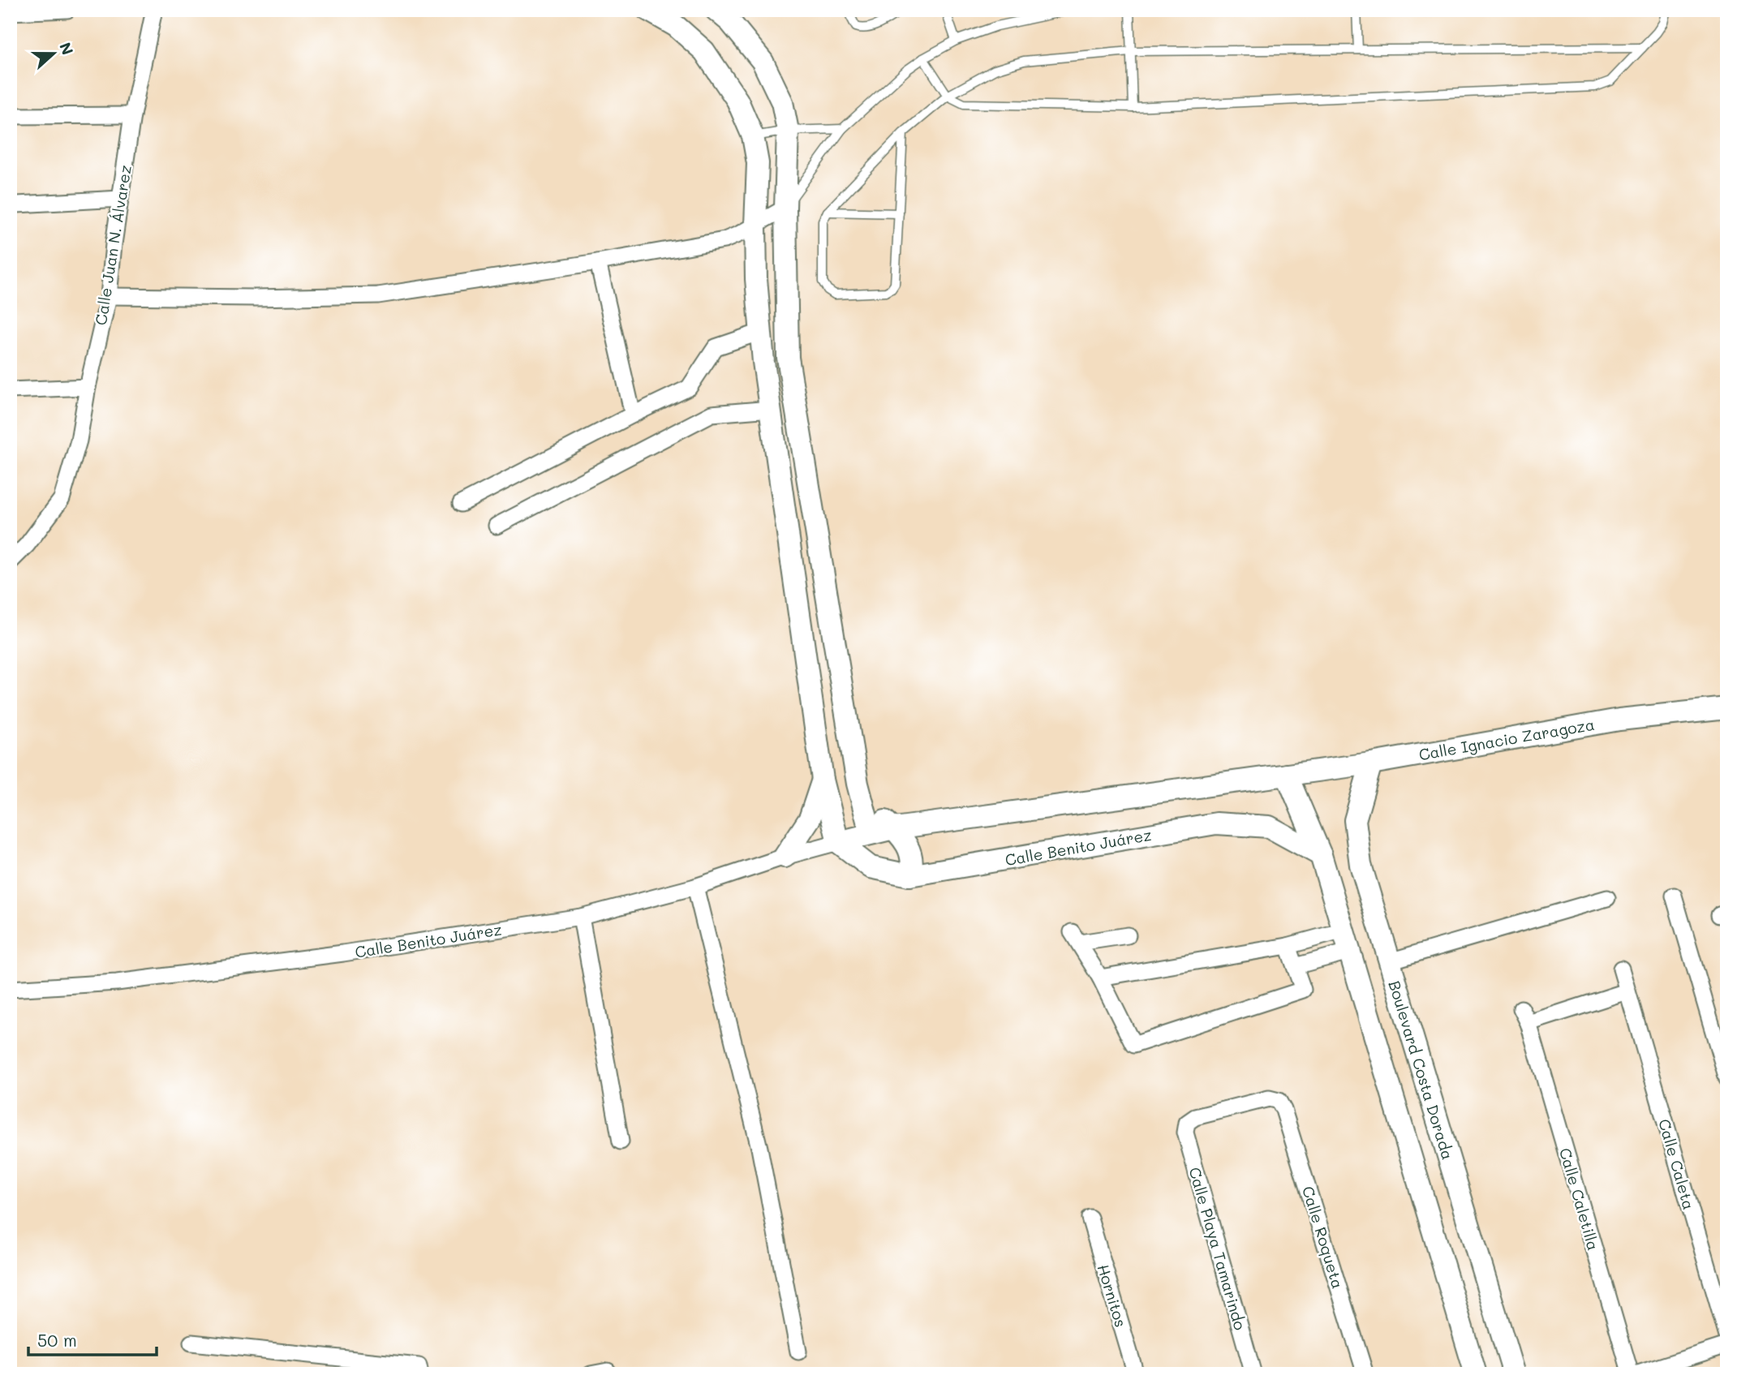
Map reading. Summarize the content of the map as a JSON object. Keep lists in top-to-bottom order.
{
  "streets": {
    "main road": ["Calle Ignacio Zaragoza", "Calle Benito Juárez", "Boulevard Costa Dorada"],
    "street": [
      "Calle Juan N. Álvarez",
      "Calle Caleta",
      "Calle Caletilla",
      "Calle Roqueta",
      "Calle Playa Tamarindo",
      "Hornitos"
    ]
  },
  "crossings": [
    ["Calle Ignacio Zaragoza", "Calle Benito Juárez"],
    ["Calle Ignacio Zaragoza", "Boulevard Costa Dorada"],
    ["Calle Caleta", "Calle Caletilla"],
    ["Calle Roqueta", "Calle Playa Tamarindo"]
  ],
  "scale_bar": "50 m",
  "north": "right"
}
